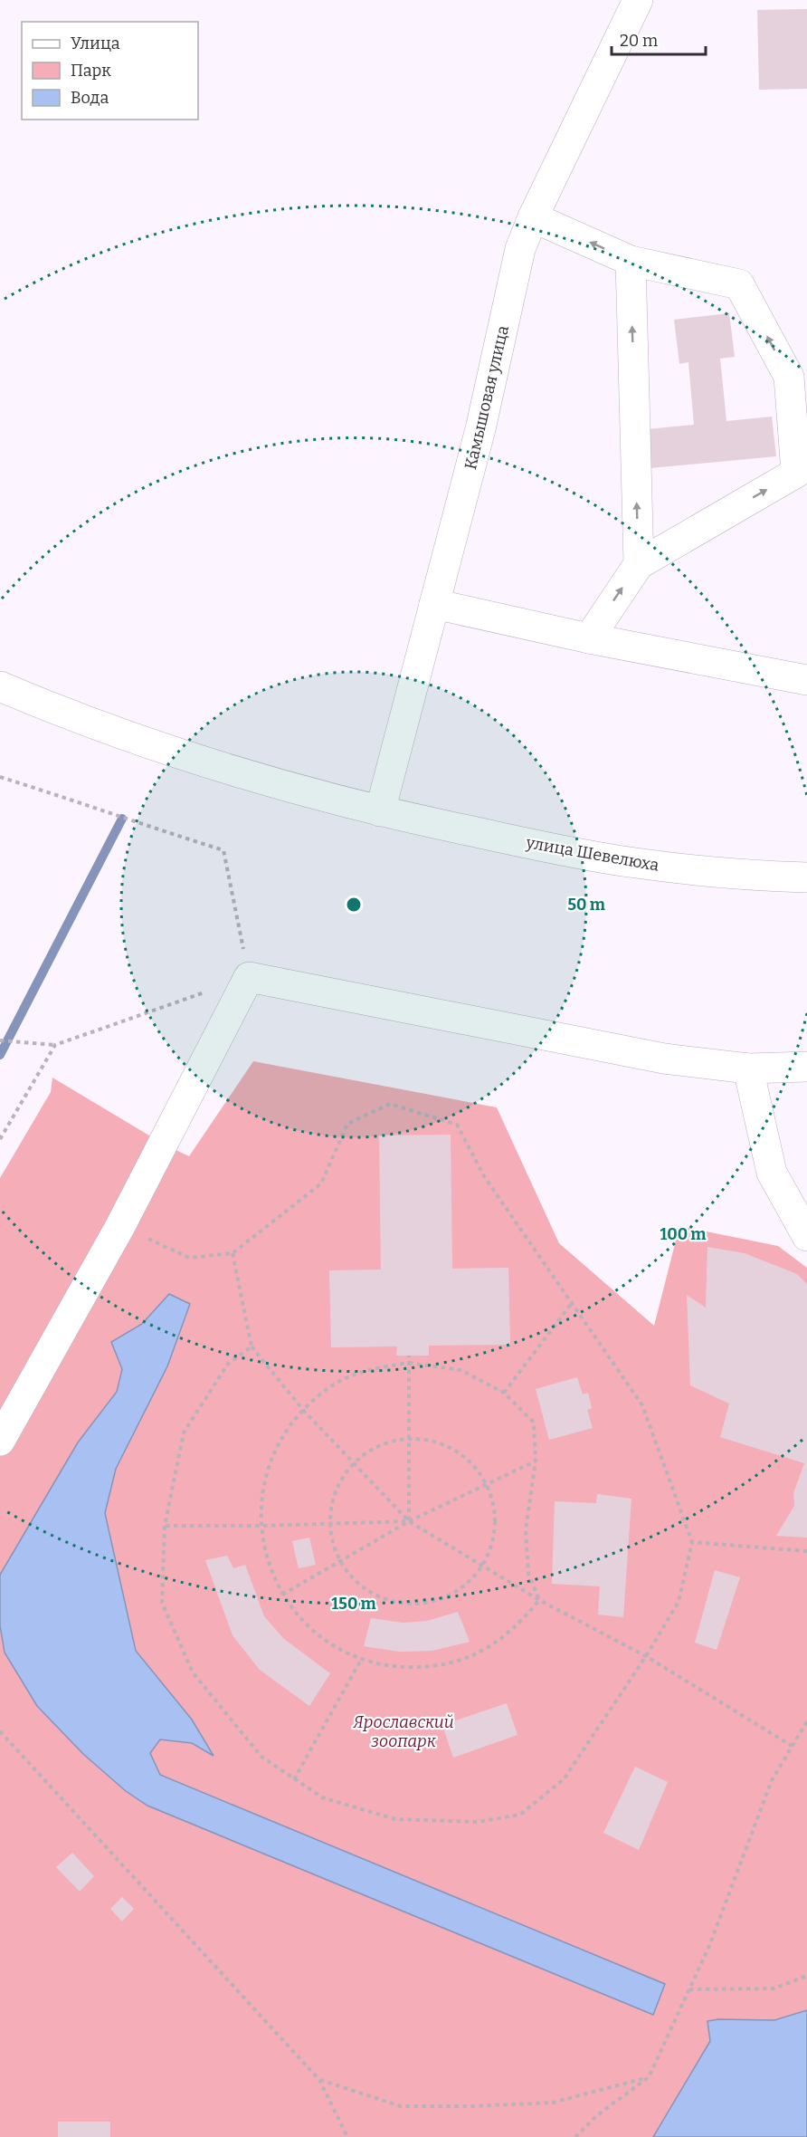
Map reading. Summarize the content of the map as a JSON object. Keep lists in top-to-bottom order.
{
  "streets": {
    "street": ["Камышовая улица", "улица Шевелюха"]
  },
  "crossings": [
    ["Камышовая улица", "улица Шевелюха"]
  ],
  "parks": ["Ярославский зоопарк"],
  "legend": ["Улица", "Парк", "Вода"],
  "scale_bar": "20 m",
  "rings": ["50 m", "100 m", "150 m"]
}
